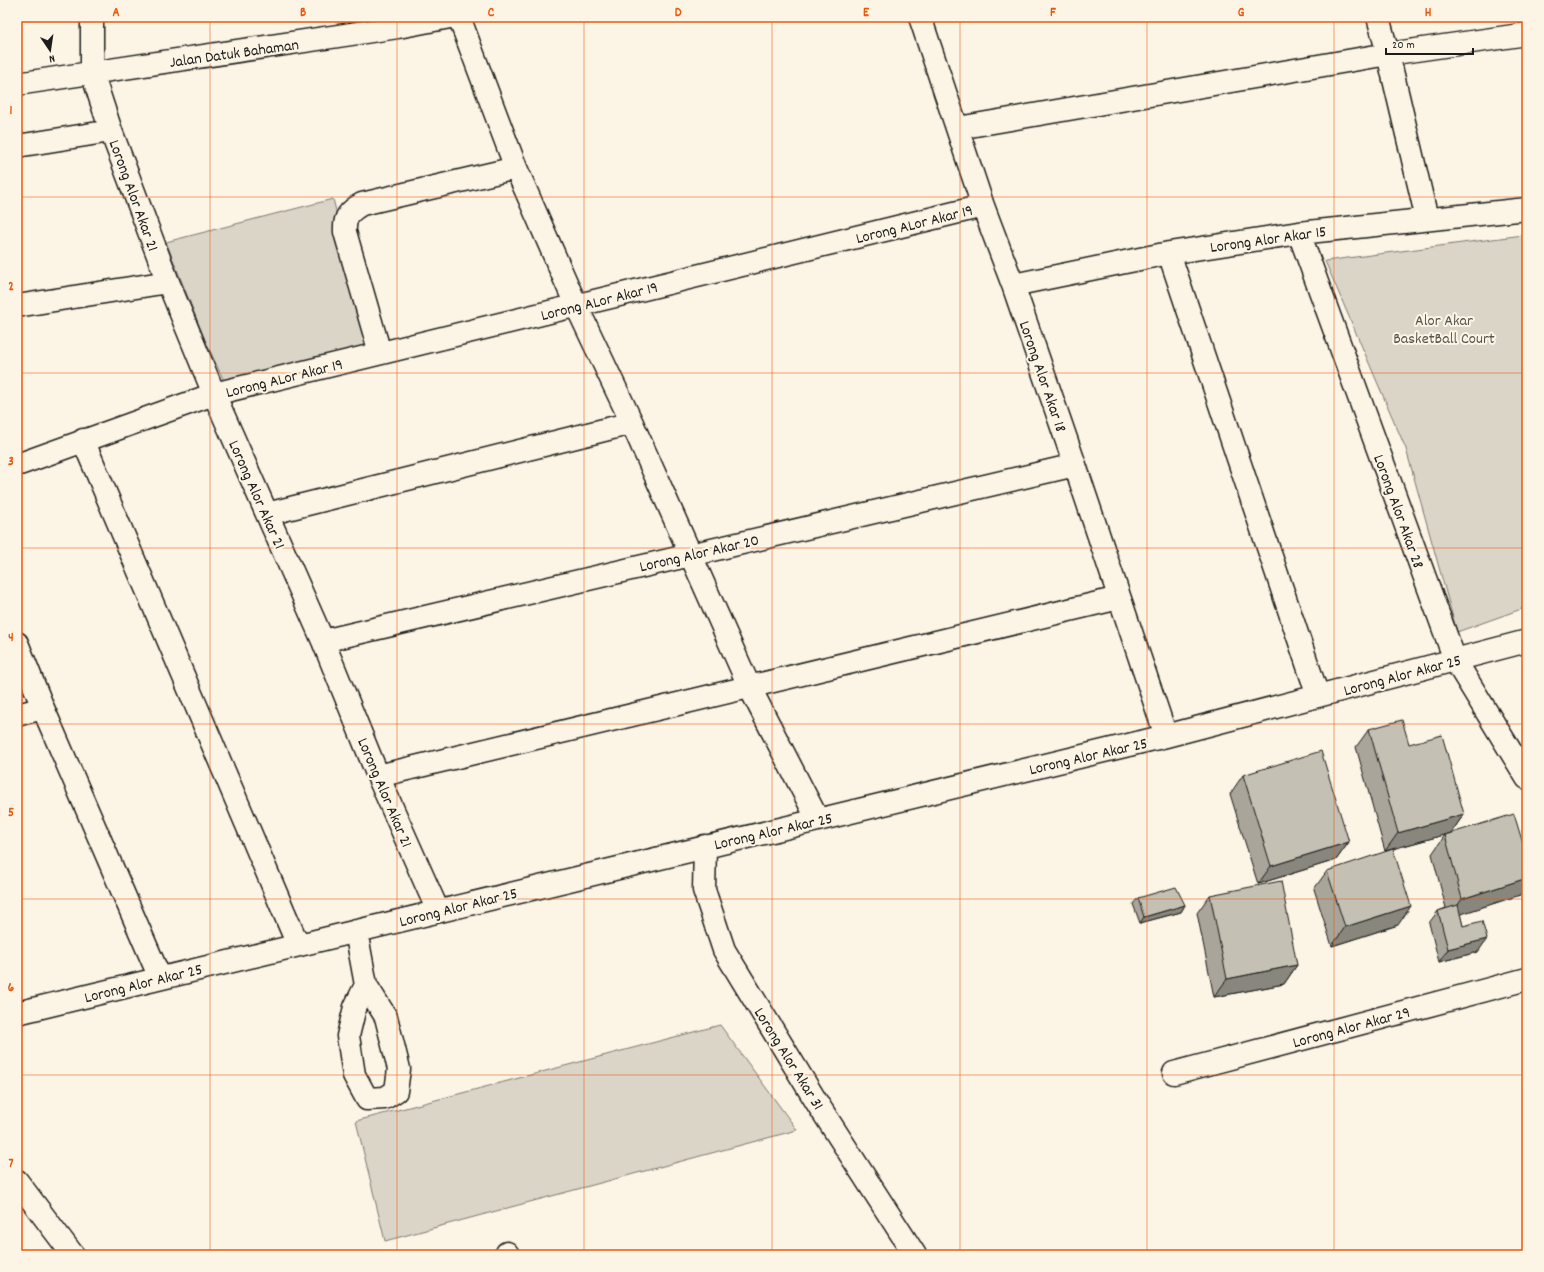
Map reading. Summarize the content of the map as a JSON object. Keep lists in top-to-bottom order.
{
  "streets": {
    "street": [
      "Jalan Datuk Bahaman",
      "Lorong Alor Akar 21",
      "Lorong ALor Akar 19",
      "Lorong Alor Akar 15",
      "Lorong Alor Akar 18",
      "Lorong Alor Akar 28",
      "Lorong Alor Akar 20",
      "Lorong Alor Akar 25",
      "Lorong Alor Akar 29",
      "Lorong Alor Akar 31"
    ]
  },
  "crossings": [
    ["Jalan Datuk Bahaman", "Lorong Alor Akar 21"],
    ["Lorong Alor Akar 21", "Lorong ALor Akar 19"],
    ["Lorong Alor Akar 21", "Lorong Alor Akar 20"],
    ["Lorong Alor Akar 21", "Lorong Alor Akar 25"],
    ["Lorong ALor Akar 19", "Lorong Alor Akar 18"],
    ["Lorong Alor Akar 15", "Lorong Alor Akar 18"],
    ["Lorong Alor Akar 15", "Lorong Alor Akar 28"],
    ["Lorong Alor Akar 18", "Lorong Alor Akar 20"],
    ["Lorong Alor Akar 18", "Lorong Alor Akar 25"],
    ["Lorong Alor Akar 28", "Lorong Alor Akar 25"],
    ["Lorong Alor Akar 25", "Lorong Alor Akar 31"]
  ],
  "parks": ["Alor Akar BasketBall Court"],
  "scale_bar": "20 m",
  "north": "bottom",
  "grid": {
    "columns": [
      "A",
      "B",
      "C",
      "D",
      "E",
      "F",
      "G",
      "H"
    ],
    "rows": [
      "1",
      "2",
      "3",
      "4",
      "5",
      "6",
      "7"
    ]
  }
}
